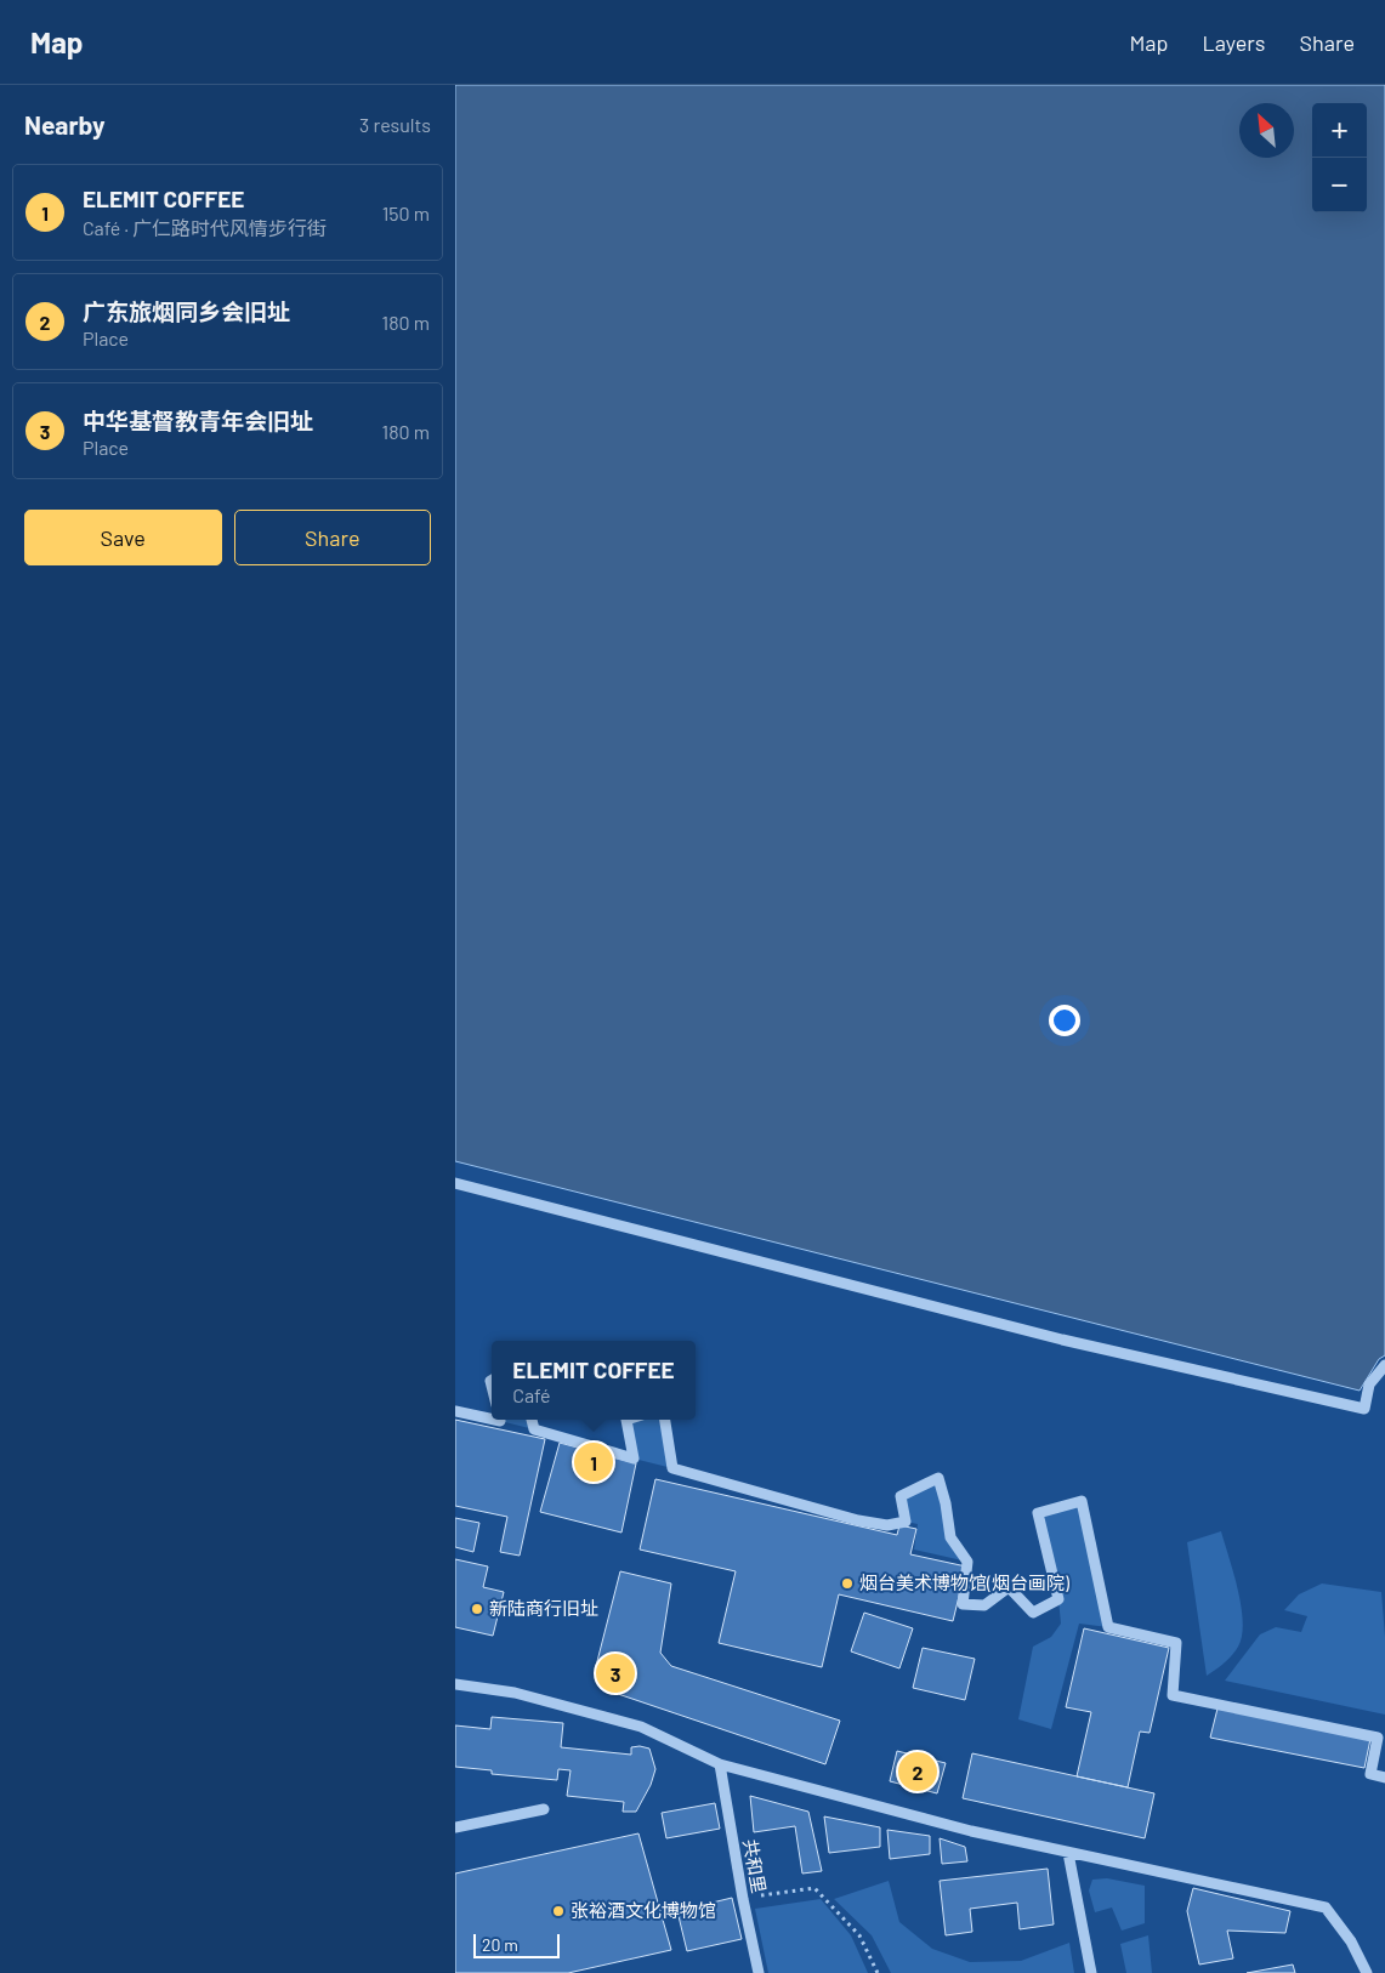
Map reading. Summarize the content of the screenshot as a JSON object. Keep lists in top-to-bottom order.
{
  "streets": {
    "street": ["共和里"]
  },
  "places": ["烟台美术博物馆(烟台画院)", "新陆商行旧址", "张裕酒文化博物馆"],
  "scale_bar": "20 m",
  "north": "top left",
  "page": {
    "header": "Map",
    "nav": ["Map", "Layers", "Share"],
    "heading": ["Nearby", "3 results"],
    "map_buttons": ["+", "−"],
    "list": [
      {
        "mark": "1",
        "name": "ELEMIT COFFEE",
        "note": "Café · 广仁路时代风情步行街",
        "value": "150 m"
      },
      {
        "mark": "2",
        "name": "广东旅烟同乡会旧址",
        "note": "Place",
        "value": "180 m"
      },
      {
        "mark": "3",
        "name": "中华基督教青年会旧址",
        "note": "Place",
        "value": "180 m"
      }
    ],
    "buttons": ["Save", "Share"],
    "popup": ["ELEMIT COFFEE", "Café"],
    "pins": ["1", "3", "2"],
    "scale": "20 m"
  }
}
